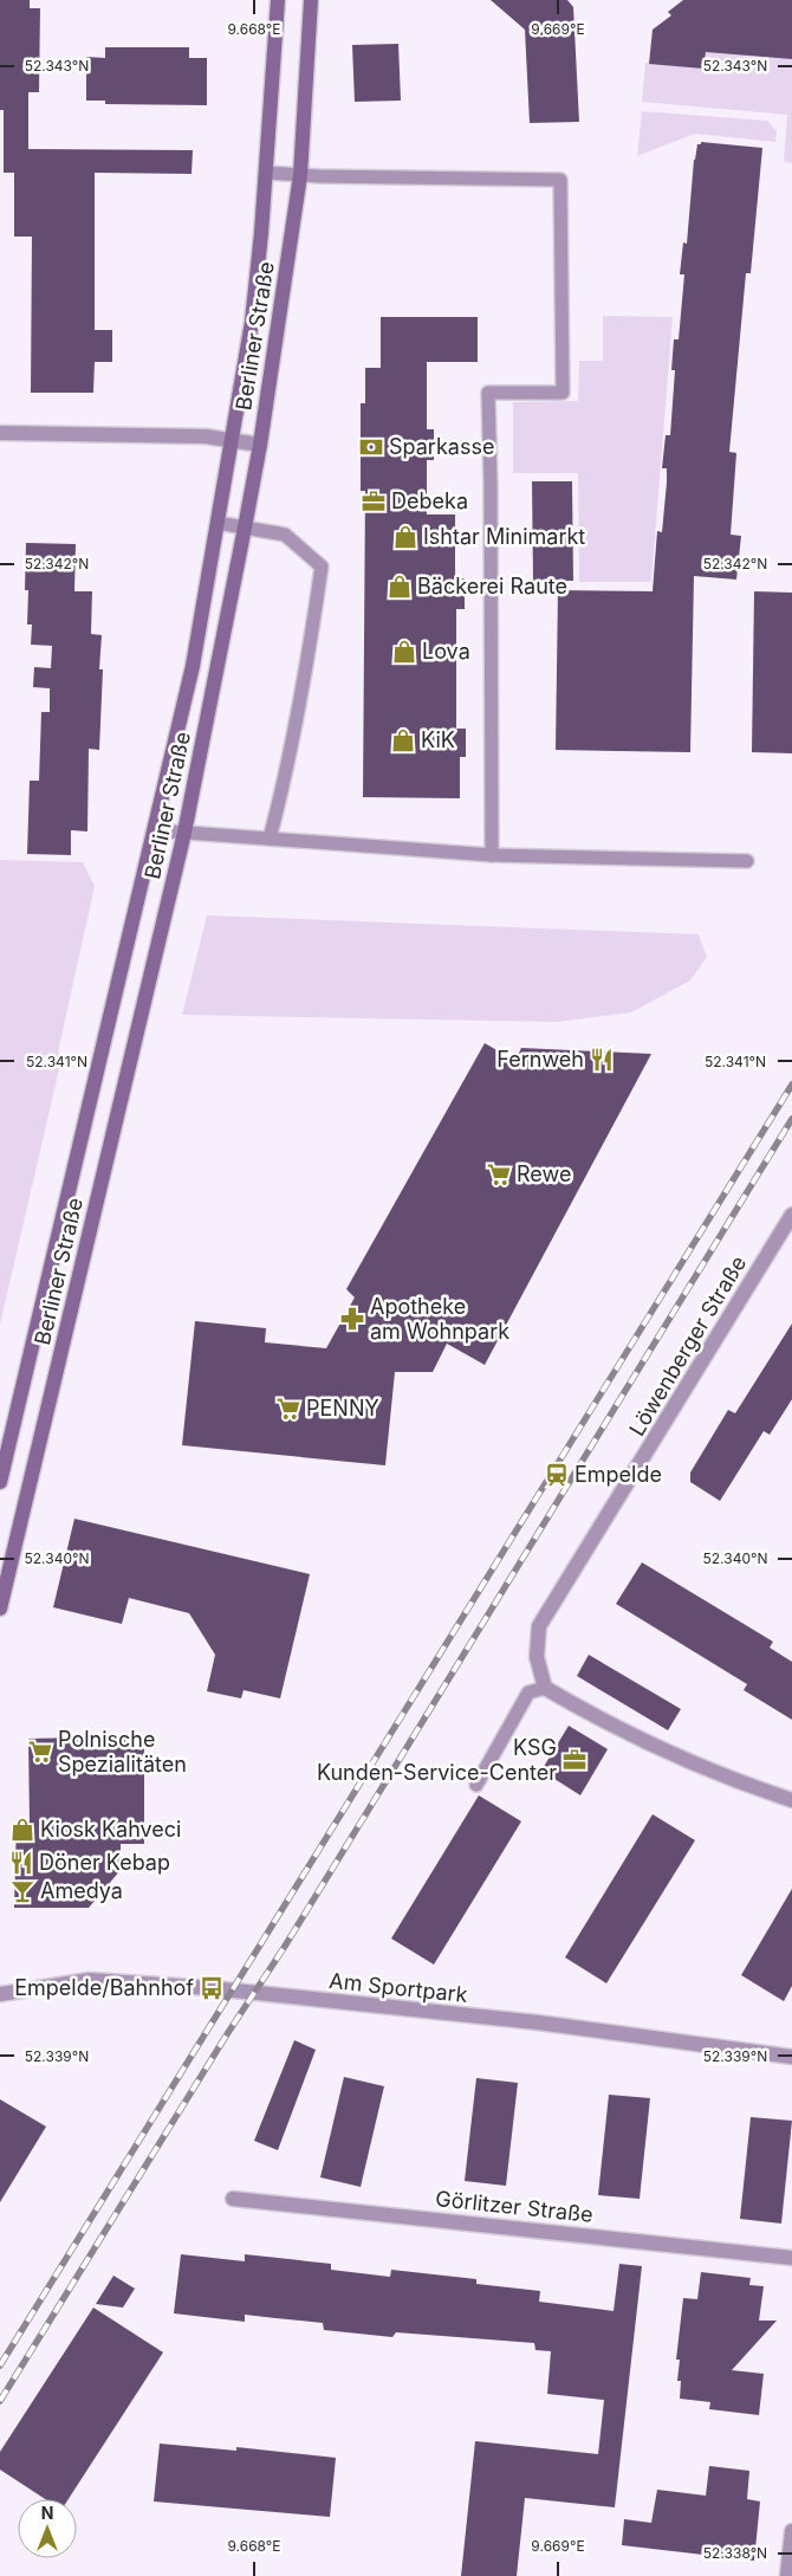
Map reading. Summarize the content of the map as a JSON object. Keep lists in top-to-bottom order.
{
  "streets": {
    "street": [
      "Berliner Straße",
      "Löwenberger Straße",
      "Am Sportpark",
      "Görlitzer Straße"
    ]
  },
  "places": {
    "bank": ["Sparkasse"],
    "office": ["Debeka", "KSG Kunden-Service-Center"],
    "shop": [
      "Ishtar Minimarkt",
      "Bäckerei Raute",
      "Lova",
      "KiK",
      "Kiosk Kahveci"
    ],
    "restaurant": ["Fernweh", "Döner Kebap"],
    "supermarket": ["Rewe", "PENNY", "Polnische Spezialitäten"],
    "pharmacy": ["Apotheke am Wohnpark"],
    "station": ["Empelde"],
    "bar": ["Amedya"],
    "bus stop": ["Empelde/Bahnhof"]
  },
  "north": "top",
  "coordinates": [
    "9.668°E",
    "9.669°E",
    "52.343°N",
    "52.342°N",
    "52.341°N",
    "52.340°N",
    "52.339°N",
    "52.338°N"
  ]
}
